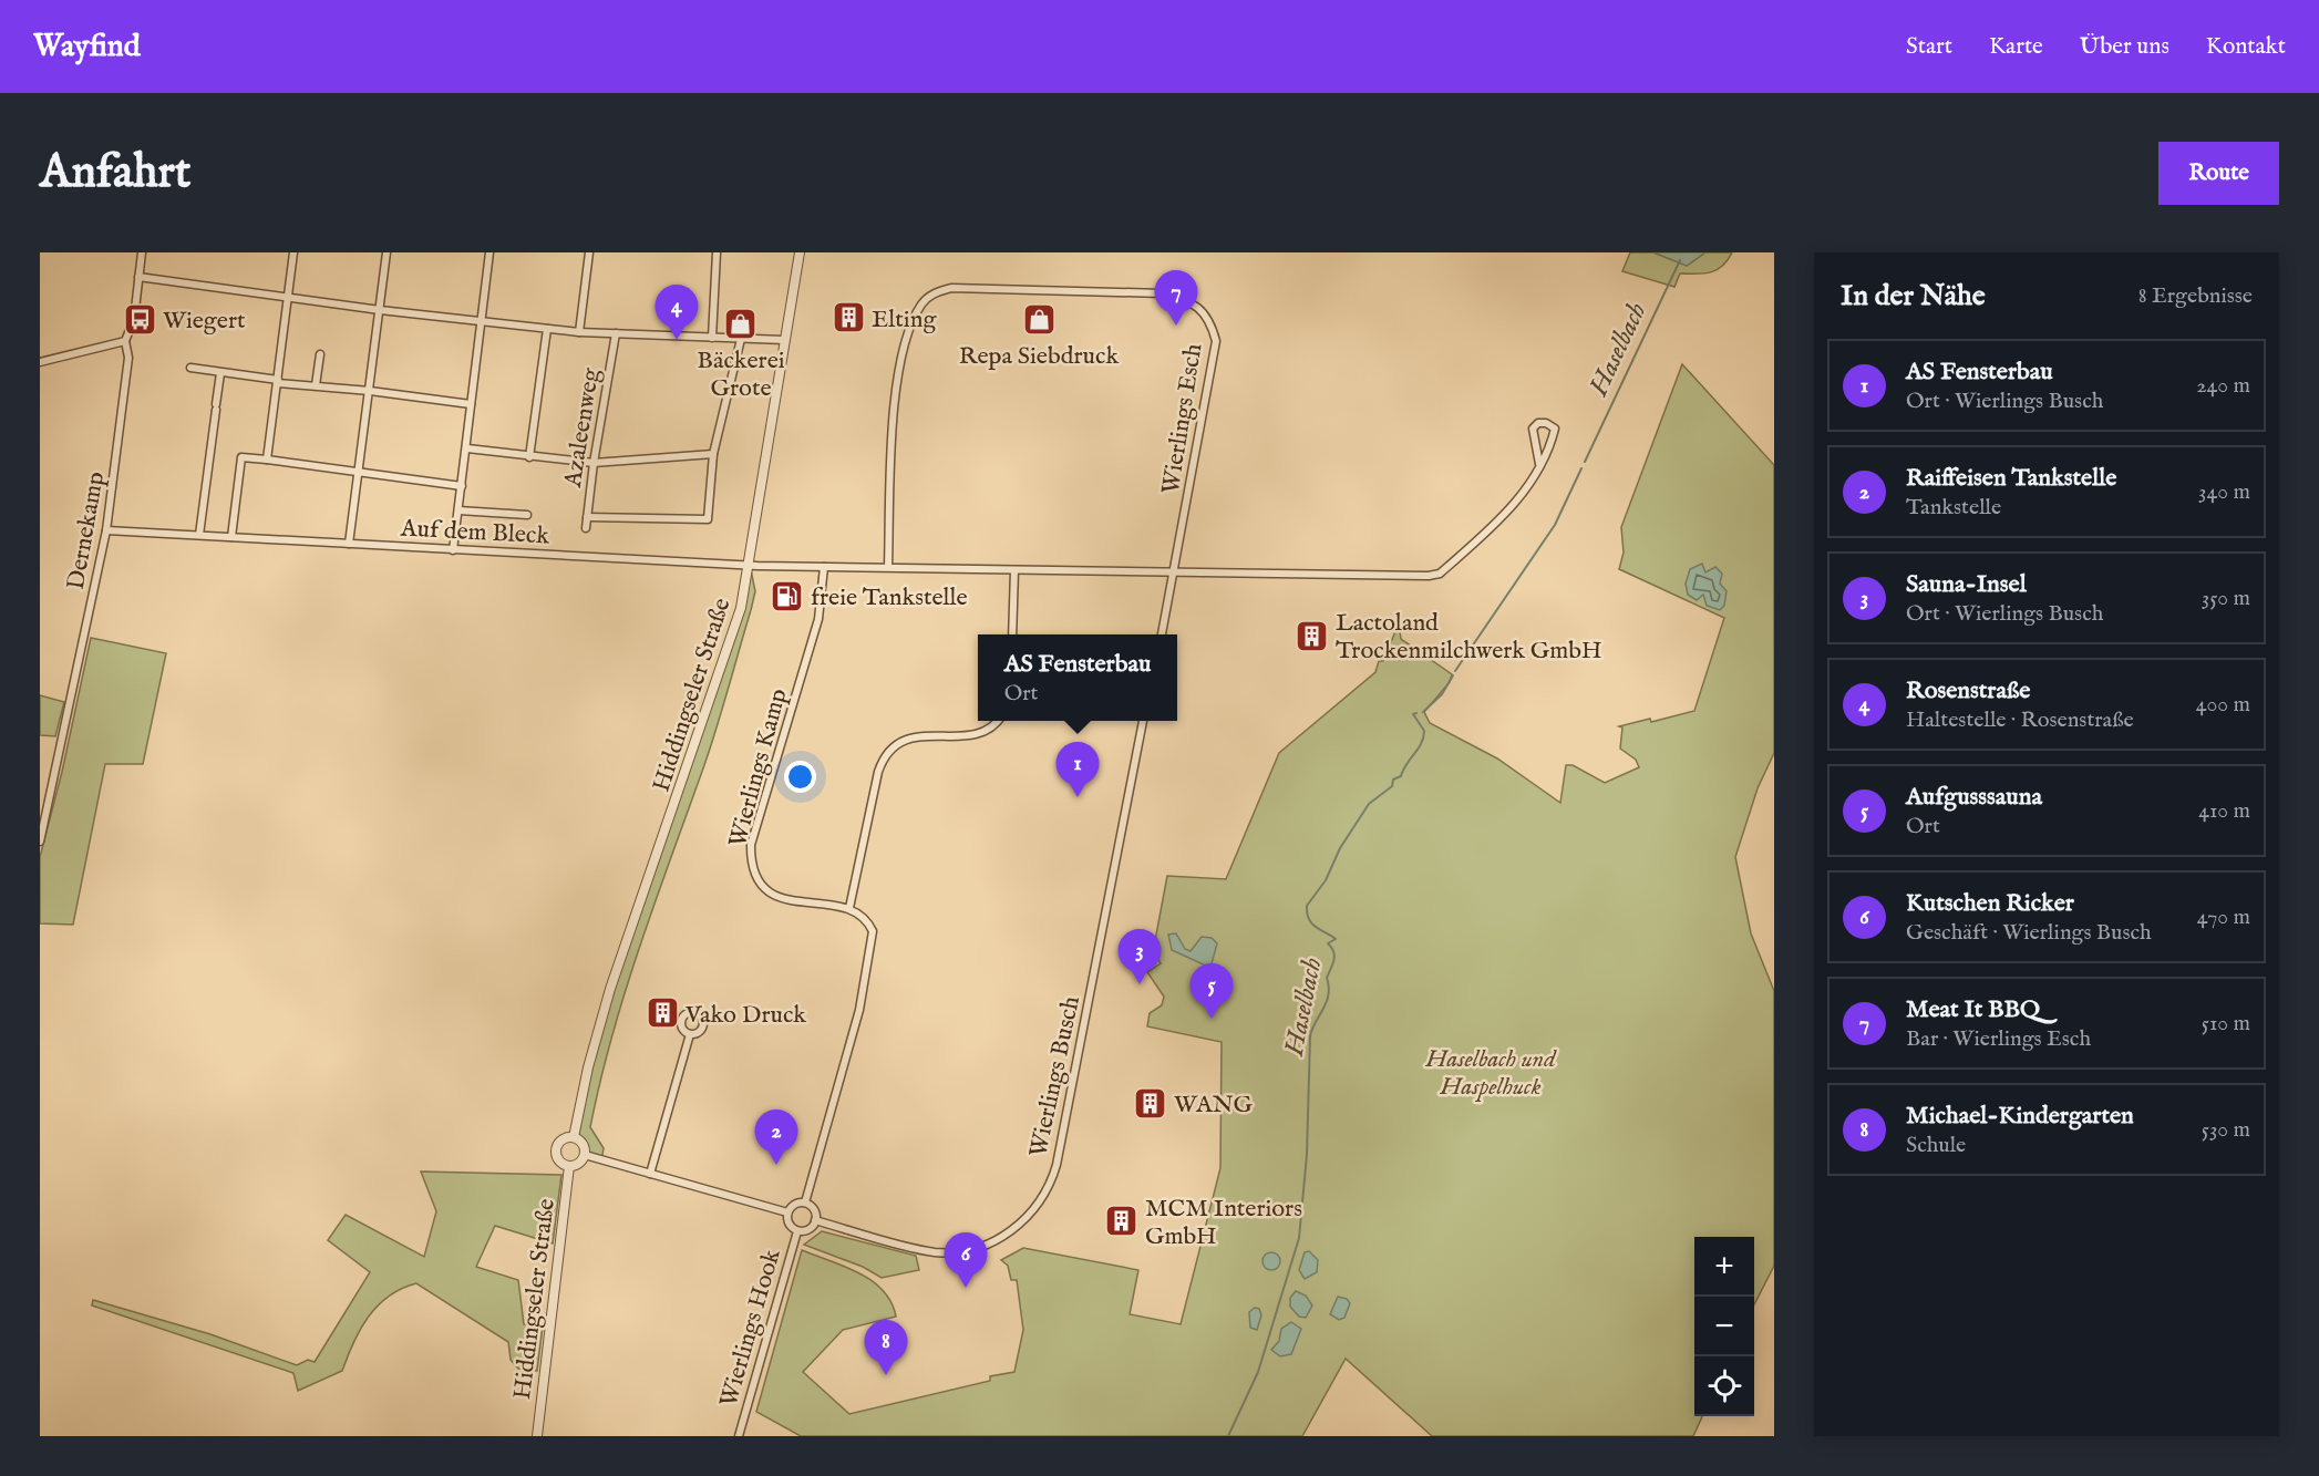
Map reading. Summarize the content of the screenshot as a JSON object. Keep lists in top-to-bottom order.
{
  "streets": {
    "street": [
      "Wierlings Esch",
      "Azaleenweg",
      "Dernekamp",
      "Auf dem Bleck",
      "Hiddingseler Straße",
      "Wierlings Kamp",
      "Wierlings Busch",
      "Wierlings Hook"
    ]
  },
  "crossings": [
    ["Dernekamp", "Auf dem Bleck"],
    ["Auf dem Bleck", "Hiddingseler Straße"],
    ["Wierlings Busch", "Wierlings Hook"]
  ],
  "water": ["Haselbach"],
  "parks": ["Haselbach und Haspelhuck"],
  "places": {
    "building": [
      "Elting",
      "Lactoland Trockenmilchwerk GmbH",
      "Vako Druck",
      "WANG",
      "MCM Interiors GmbH"
    ],
    "bus stop": ["Wiegert"],
    "shop": ["Repa Siebdruck", "Bäckerei Grote"],
    "fuel station": ["freie Tankstelle"]
  },
  "page": {
    "header": "Wayfind",
    "nav": [
      "Start",
      "Karte",
      "Über uns",
      "Kontakt"
    ],
    "buttons": "Route",
    "title": "Anfahrt",
    "heading": ["In der Nähe", "8 Ergebnisse"],
    "pins": [
      "7",
      "4",
      "1",
      "3",
      "5",
      "2",
      "6",
      "8"
    ],
    "list": [
      {
        "mark": "1",
        "name": "AS Fensterbau",
        "note": "Ort · Wierlings Busch",
        "value": "240 m"
      },
      {
        "mark": "2",
        "name": "Raiffeisen Tankstelle",
        "note": "Tankstelle",
        "value": "340 m"
      },
      {
        "mark": "3",
        "name": "Sauna-Insel",
        "note": "Ort · Wierlings Busch",
        "value": "350 m"
      },
      {
        "mark": "4",
        "name": "Rosenstraße",
        "note": "Haltestelle · Rosenstraße",
        "value": "400 m"
      },
      {
        "mark": "5",
        "name": "Aufgusssauna",
        "note": "Ort",
        "value": "410 m"
      },
      {
        "mark": "6",
        "name": "Kutschen Ricker",
        "note": "Geschäft · Wierlings Busch",
        "value": "470 m"
      },
      {
        "mark": "7",
        "name": "Meat It BBQ",
        "note": "Bar · Wierlings Esch",
        "value": "510 m"
      },
      {
        "mark": "8",
        "name": "Michael-Kindergarten",
        "note": "Schule",
        "value": "530 m"
      }
    ],
    "popup": ["AS Fensterbau", "Ort"],
    "map_buttons": ["+", "−"]
  }
}
